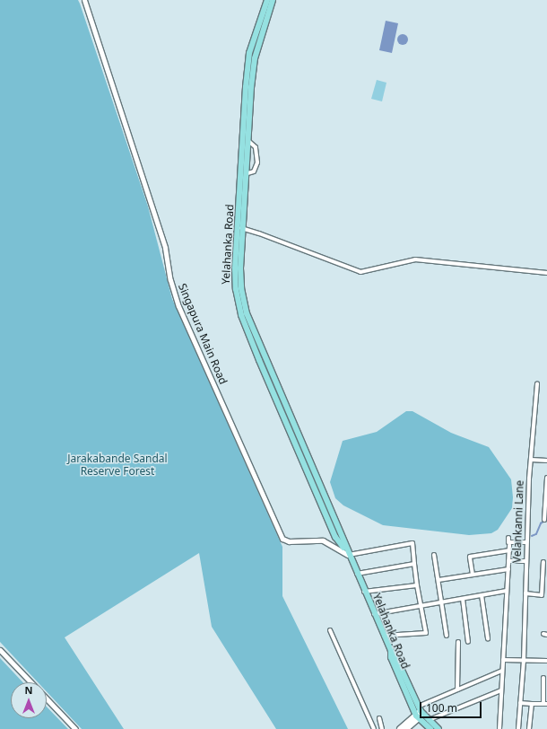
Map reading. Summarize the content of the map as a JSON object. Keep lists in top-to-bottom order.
{
  "streets": {
    "main road": ["Yelahanka Road"],
    "street": ["Singapura Main Road", "Velankanni Lane"]
  },
  "crossings": [
    ["Yelahanka Road", "Singapura Main Road"]
  ],
  "parks": ["Jarakabande Sandal Reserve Forest"],
  "scale_bar": "100 m",
  "north": "top"
}
